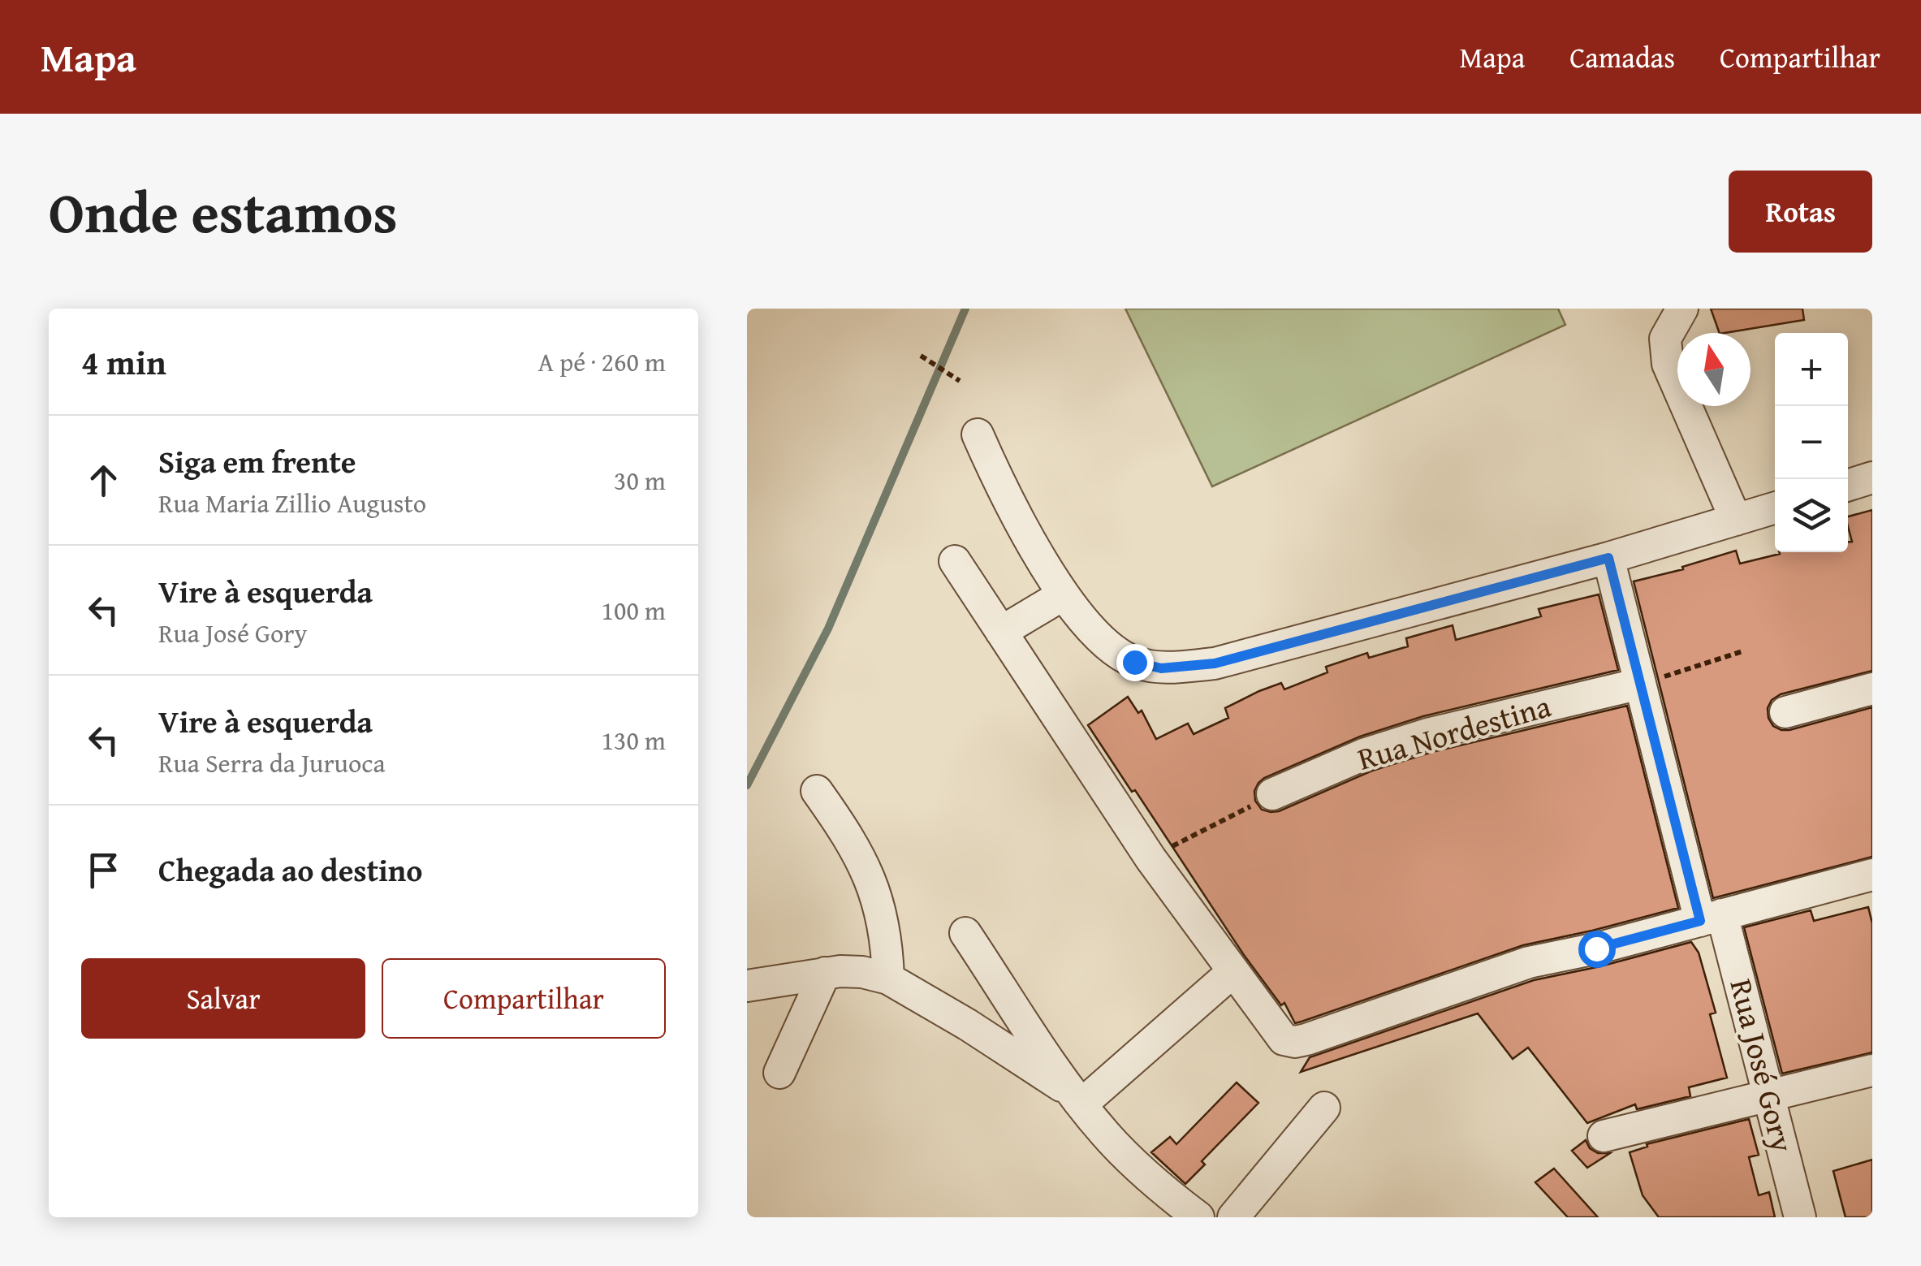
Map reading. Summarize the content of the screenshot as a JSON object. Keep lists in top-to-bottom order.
{
  "streets": {
    "street": ["Rua Nordestina", "Rua José Gory"]
  },
  "crossings": [
    ["Rua Nordestina", "Rua José Gory"]
  ],
  "north": "top",
  "page": {
    "header": "Mapa",
    "nav": ["Mapa", "Camadas", "Compartilhar"],
    "title": "Onde estamos",
    "buttons": [
      "Rotas",
      ["Salvar", "Compartilhar"]
    ],
    "heading": ["4 min", "A pé · 260 m"],
    "map_buttons": ["+", "−"],
    "list": [
      ["Siga em frente", "Rua Maria Zillio Augusto", "30 m"],
      ["Vire à esquerda", "Rua José Gory", "100 m"],
      ["Vire à esquerda", "Rua Serra da Juruoca", "130 m"],
      "Chegada ao destino"
    ]
  }
}
